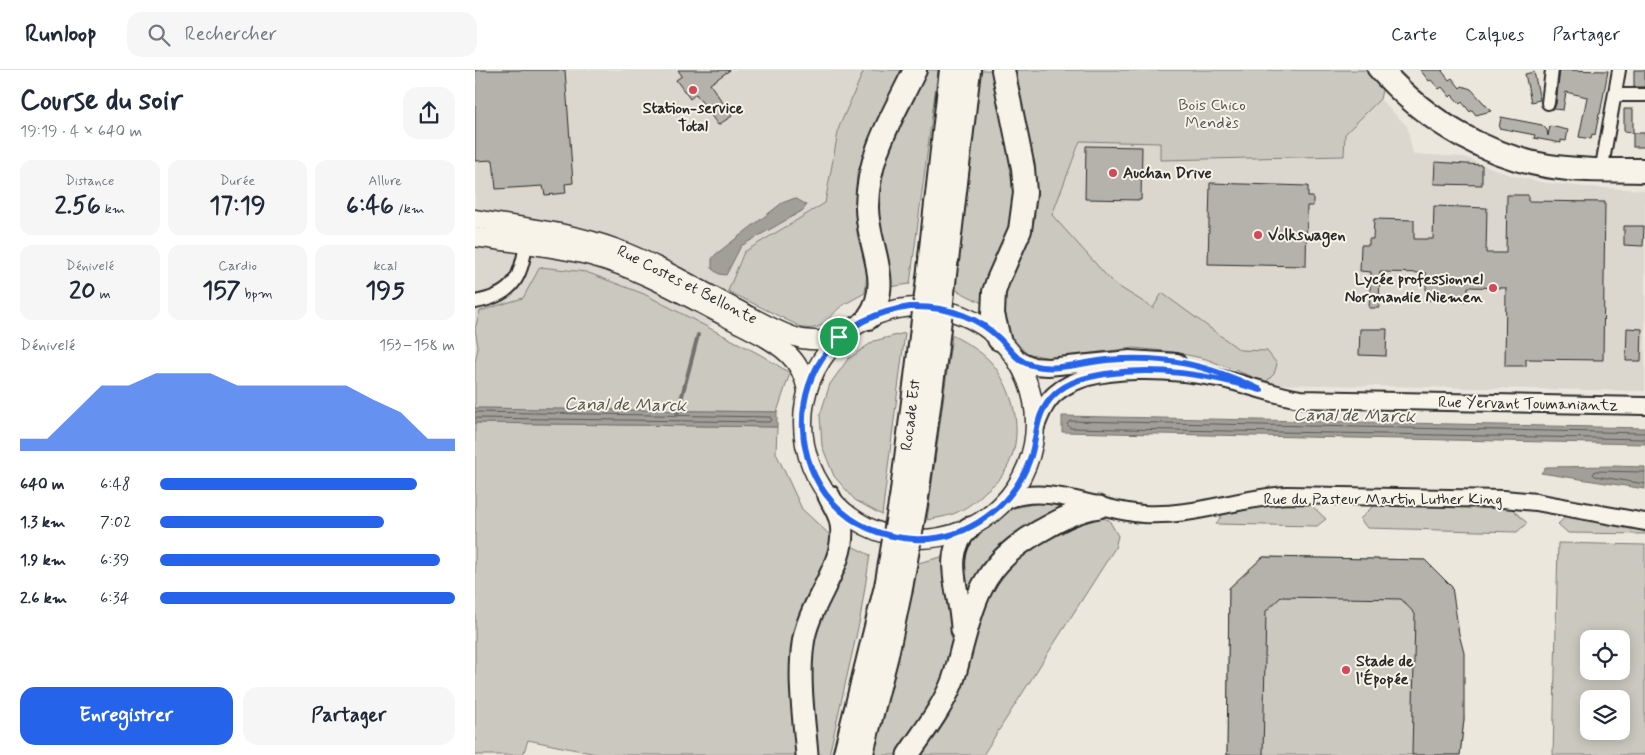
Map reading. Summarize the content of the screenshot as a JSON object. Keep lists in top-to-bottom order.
{
  "streets": {
    "highway": ["Rocade Est"],
    "main road": ["Rue Costes et Bellonte"],
    "street": ["Rue Yervant Toumaniantz", "Rue du Pasteur Martin Luther King"]
  },
  "water": ["Canal de Marck"],
  "parks": ["Bois Chico Mendès"],
  "places": [
    "Station-service Total",
    "Auchan Drive",
    "Volkswagen",
    "Lycée professionnel Normandie Niemen",
    "Stade de l'Épopée"
  ],
  "page": {
    "header": "Runloop",
    "search": "Rechercher",
    "nav": ["Carte", "Calques", "Partager"],
    "heading": ["Course du soir", "19:19 · 4 × 640 m"],
    "stats": [
      ["Distance", "2.56 km"],
      ["Durée", "17:19"],
      ["Allure", "6:46 /km"],
      ["Dénivelé", "20 m"],
      ["Cardio", "157 bpm"],
      ["kcal", "195"]
    ],
    "chart": ["Dénivelé", "153–158 m"],
    "list": [
      {
        "name": "640 m",
        "note": "6:48"
      },
      {
        "name": "1.3 km",
        "note": "7:02"
      },
      {
        "name": "1.9 km",
        "note": "6:39"
      },
      {
        "name": "2.6 km",
        "note": "6:34"
      }
    ],
    "buttons": ["Enregistrer", "Partager"]
  }
}
